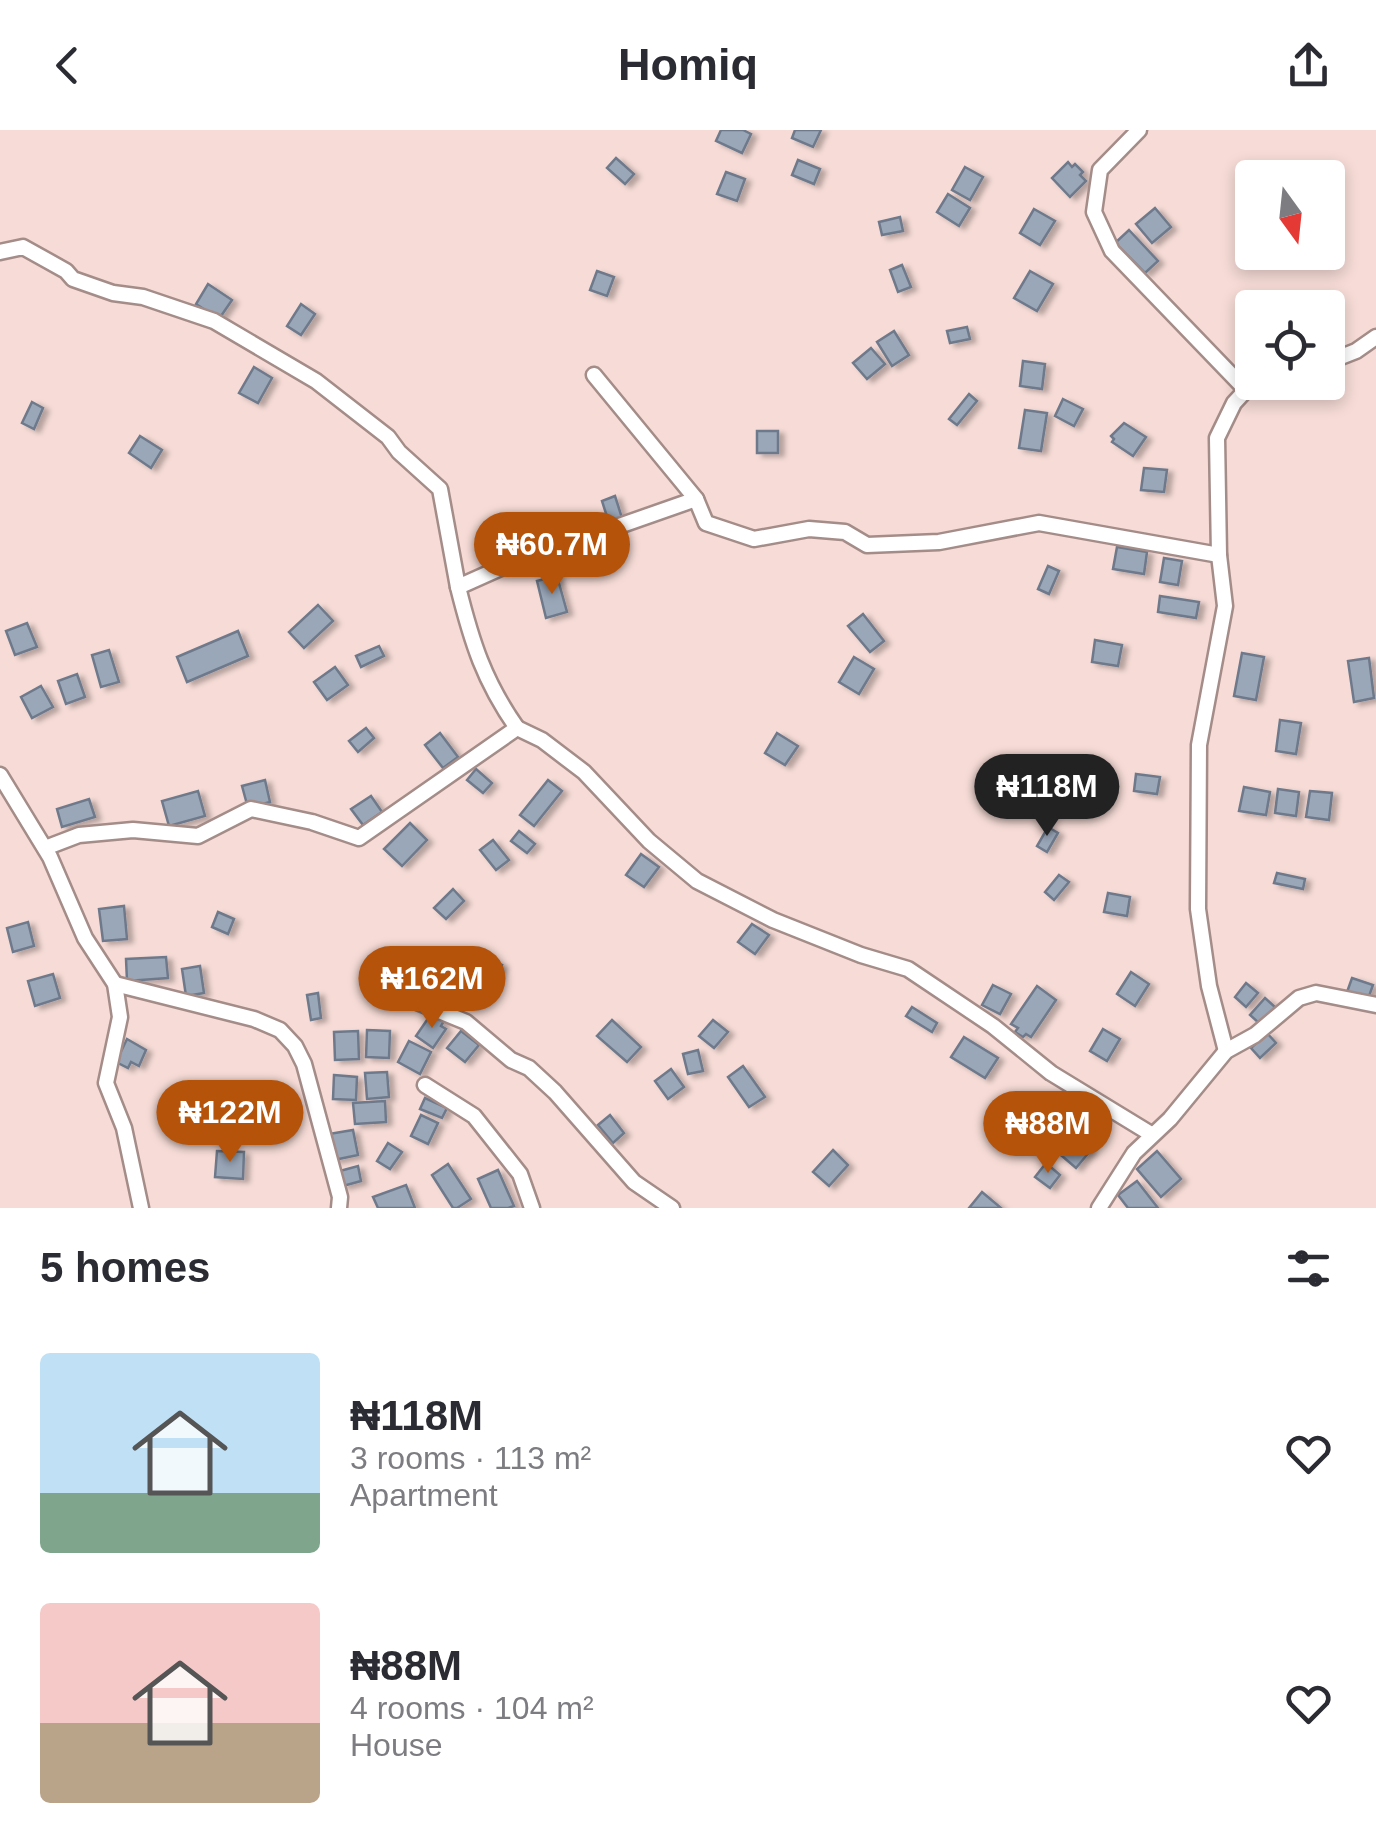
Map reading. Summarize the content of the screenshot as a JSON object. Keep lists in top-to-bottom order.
{
  "north": "bottom",
  "page": {
    "header": "Homiq",
    "price": [
      "₦60.7M",
      "₦118M",
      "₦162M",
      "₦122M",
      "₦88M"
    ],
    "heading": "5 homes",
    "list": [
      {
        "name": "₦118M",
        "note": "3 rooms · 113 m² · Apartment"
      },
      {
        "name": "₦88M",
        "note": "4 rooms · 104 m² · House"
      }
    ]
  }
}
